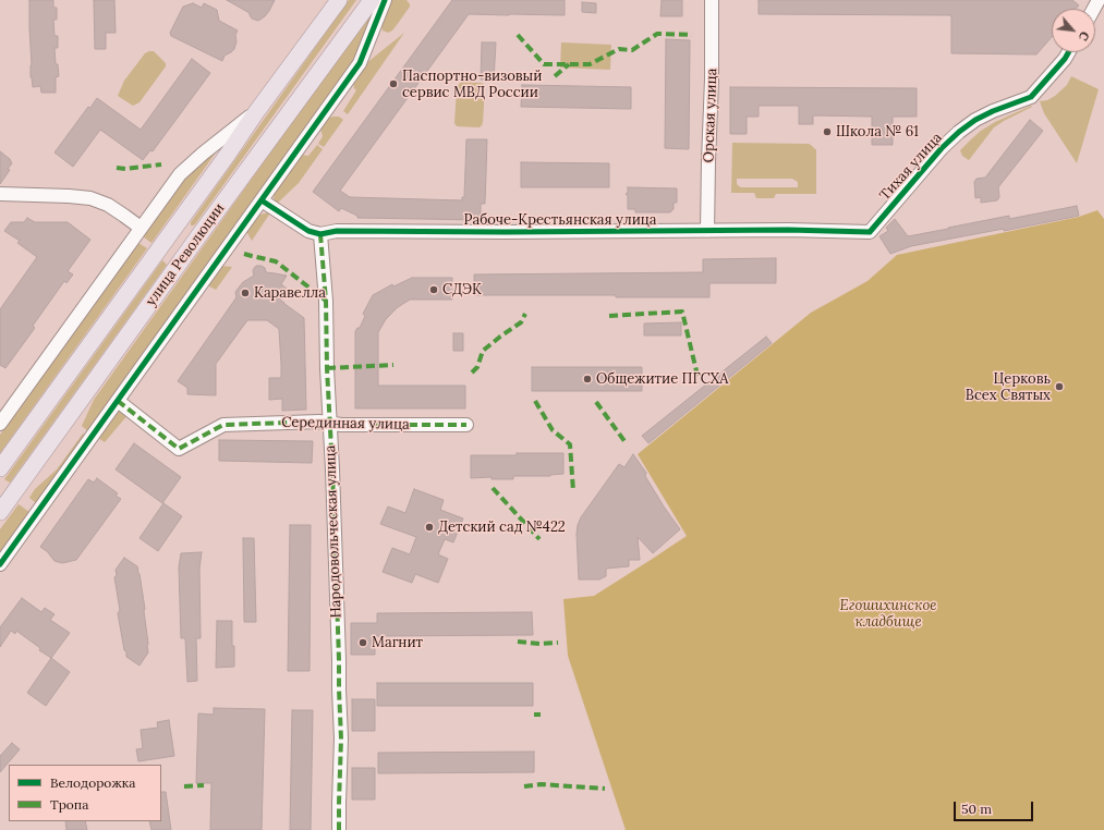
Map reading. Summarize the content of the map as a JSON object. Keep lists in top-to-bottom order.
{
  "streets": {
    "main road": ["улица Революции"],
    "street": [
      "Орская улица",
      "Тихая улица",
      "Рабоче-Крестьянская улица",
      "Серединная улица",
      "Народовольческая улица"
    ]
  },
  "crossings": [
    ["Орская улица", "Рабоче-Крестьянская улица"],
    ["Тихая улица", "Рабоче-Крестьянская улица"],
    ["Рабоче-Крестьянская улица", "Народовольческая улица"],
    ["Серединная улица", "Народовольческая улица"]
  ],
  "parks": ["Егошихинское кладбище"],
  "places": [
    "Паспортно-визовый сервис МВД России",
    "Школа № 61",
    "СДЭК",
    "Каравелла",
    "Общежитие ПГСХА",
    "Церковь Всех Святых",
    "Детский сад №422",
    "Магнит"
  ],
  "legend": ["Велодорожка", "Тропа"],
  "scale_bar": "50 m",
  "north": "bottom right"
}
